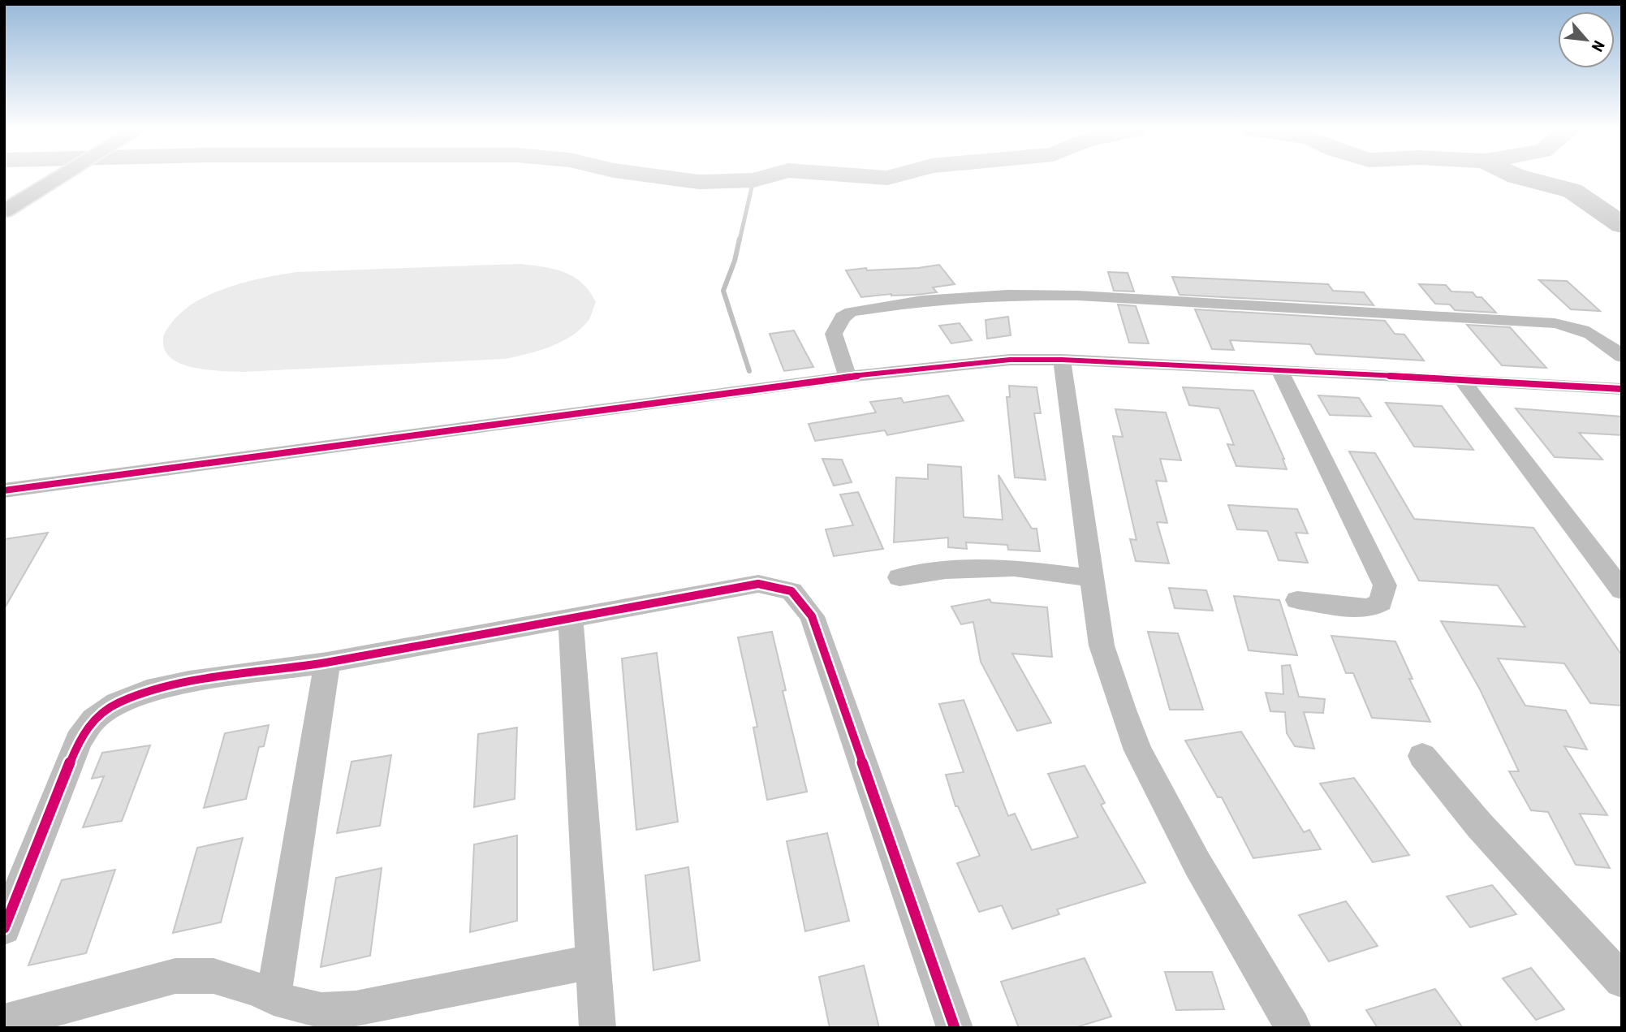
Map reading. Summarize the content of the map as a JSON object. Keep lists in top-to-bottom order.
{
  "north": "bottom right"
}
